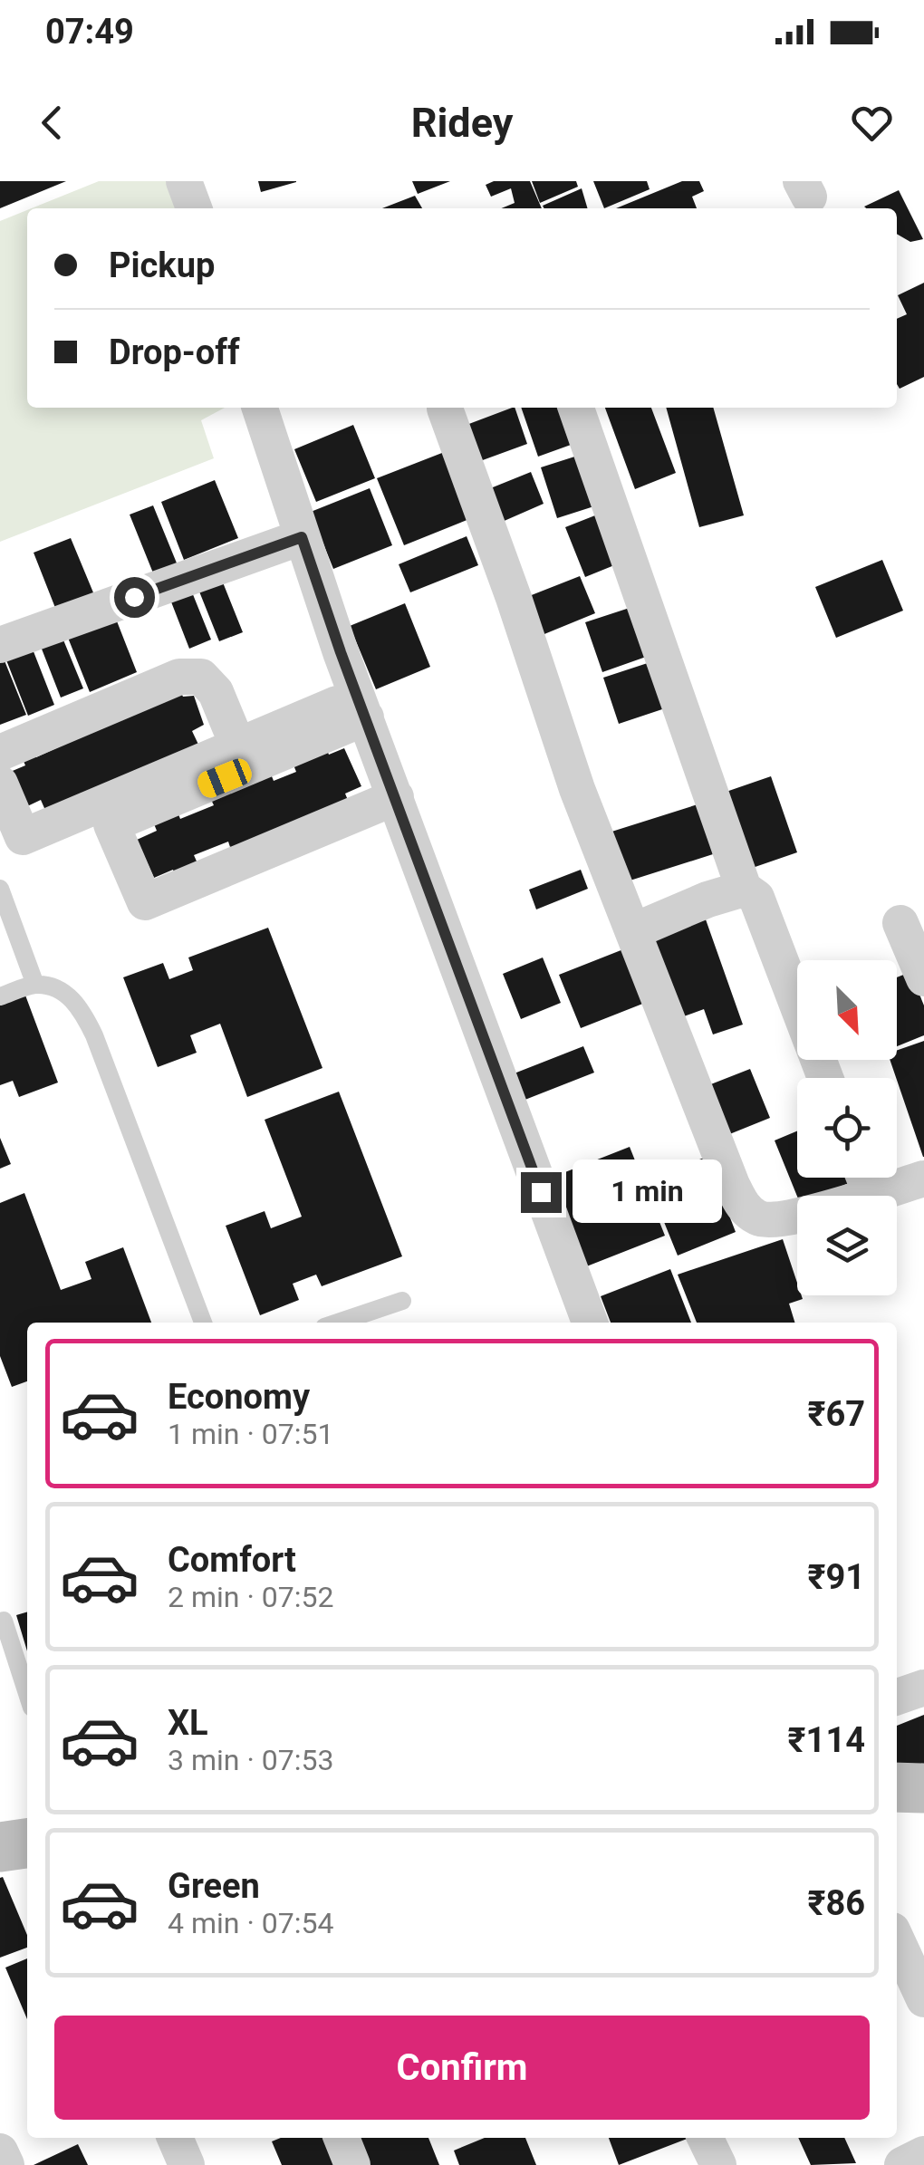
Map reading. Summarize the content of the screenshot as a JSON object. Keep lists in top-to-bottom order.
{
  "north": "bottom right",
  "page": {
    "status": "07:49",
    "header": "Ridey",
    "banner": ["Pickup", "Drop-off"],
    "bubble": "1 min",
    "list": [
      {
        "name": "Economy",
        "note": "1 min · 07:51",
        "value": "₹67"
      },
      {
        "name": "Comfort",
        "note": "2 min · 07:52",
        "value": "₹91"
      },
      {
        "name": "XL",
        "note": "3 min · 07:53",
        "value": "₹114"
      },
      {
        "name": "Green",
        "note": "4 min · 07:54",
        "value": "₹86"
      }
    ],
    "buttons": "Confirm"
  }
}
